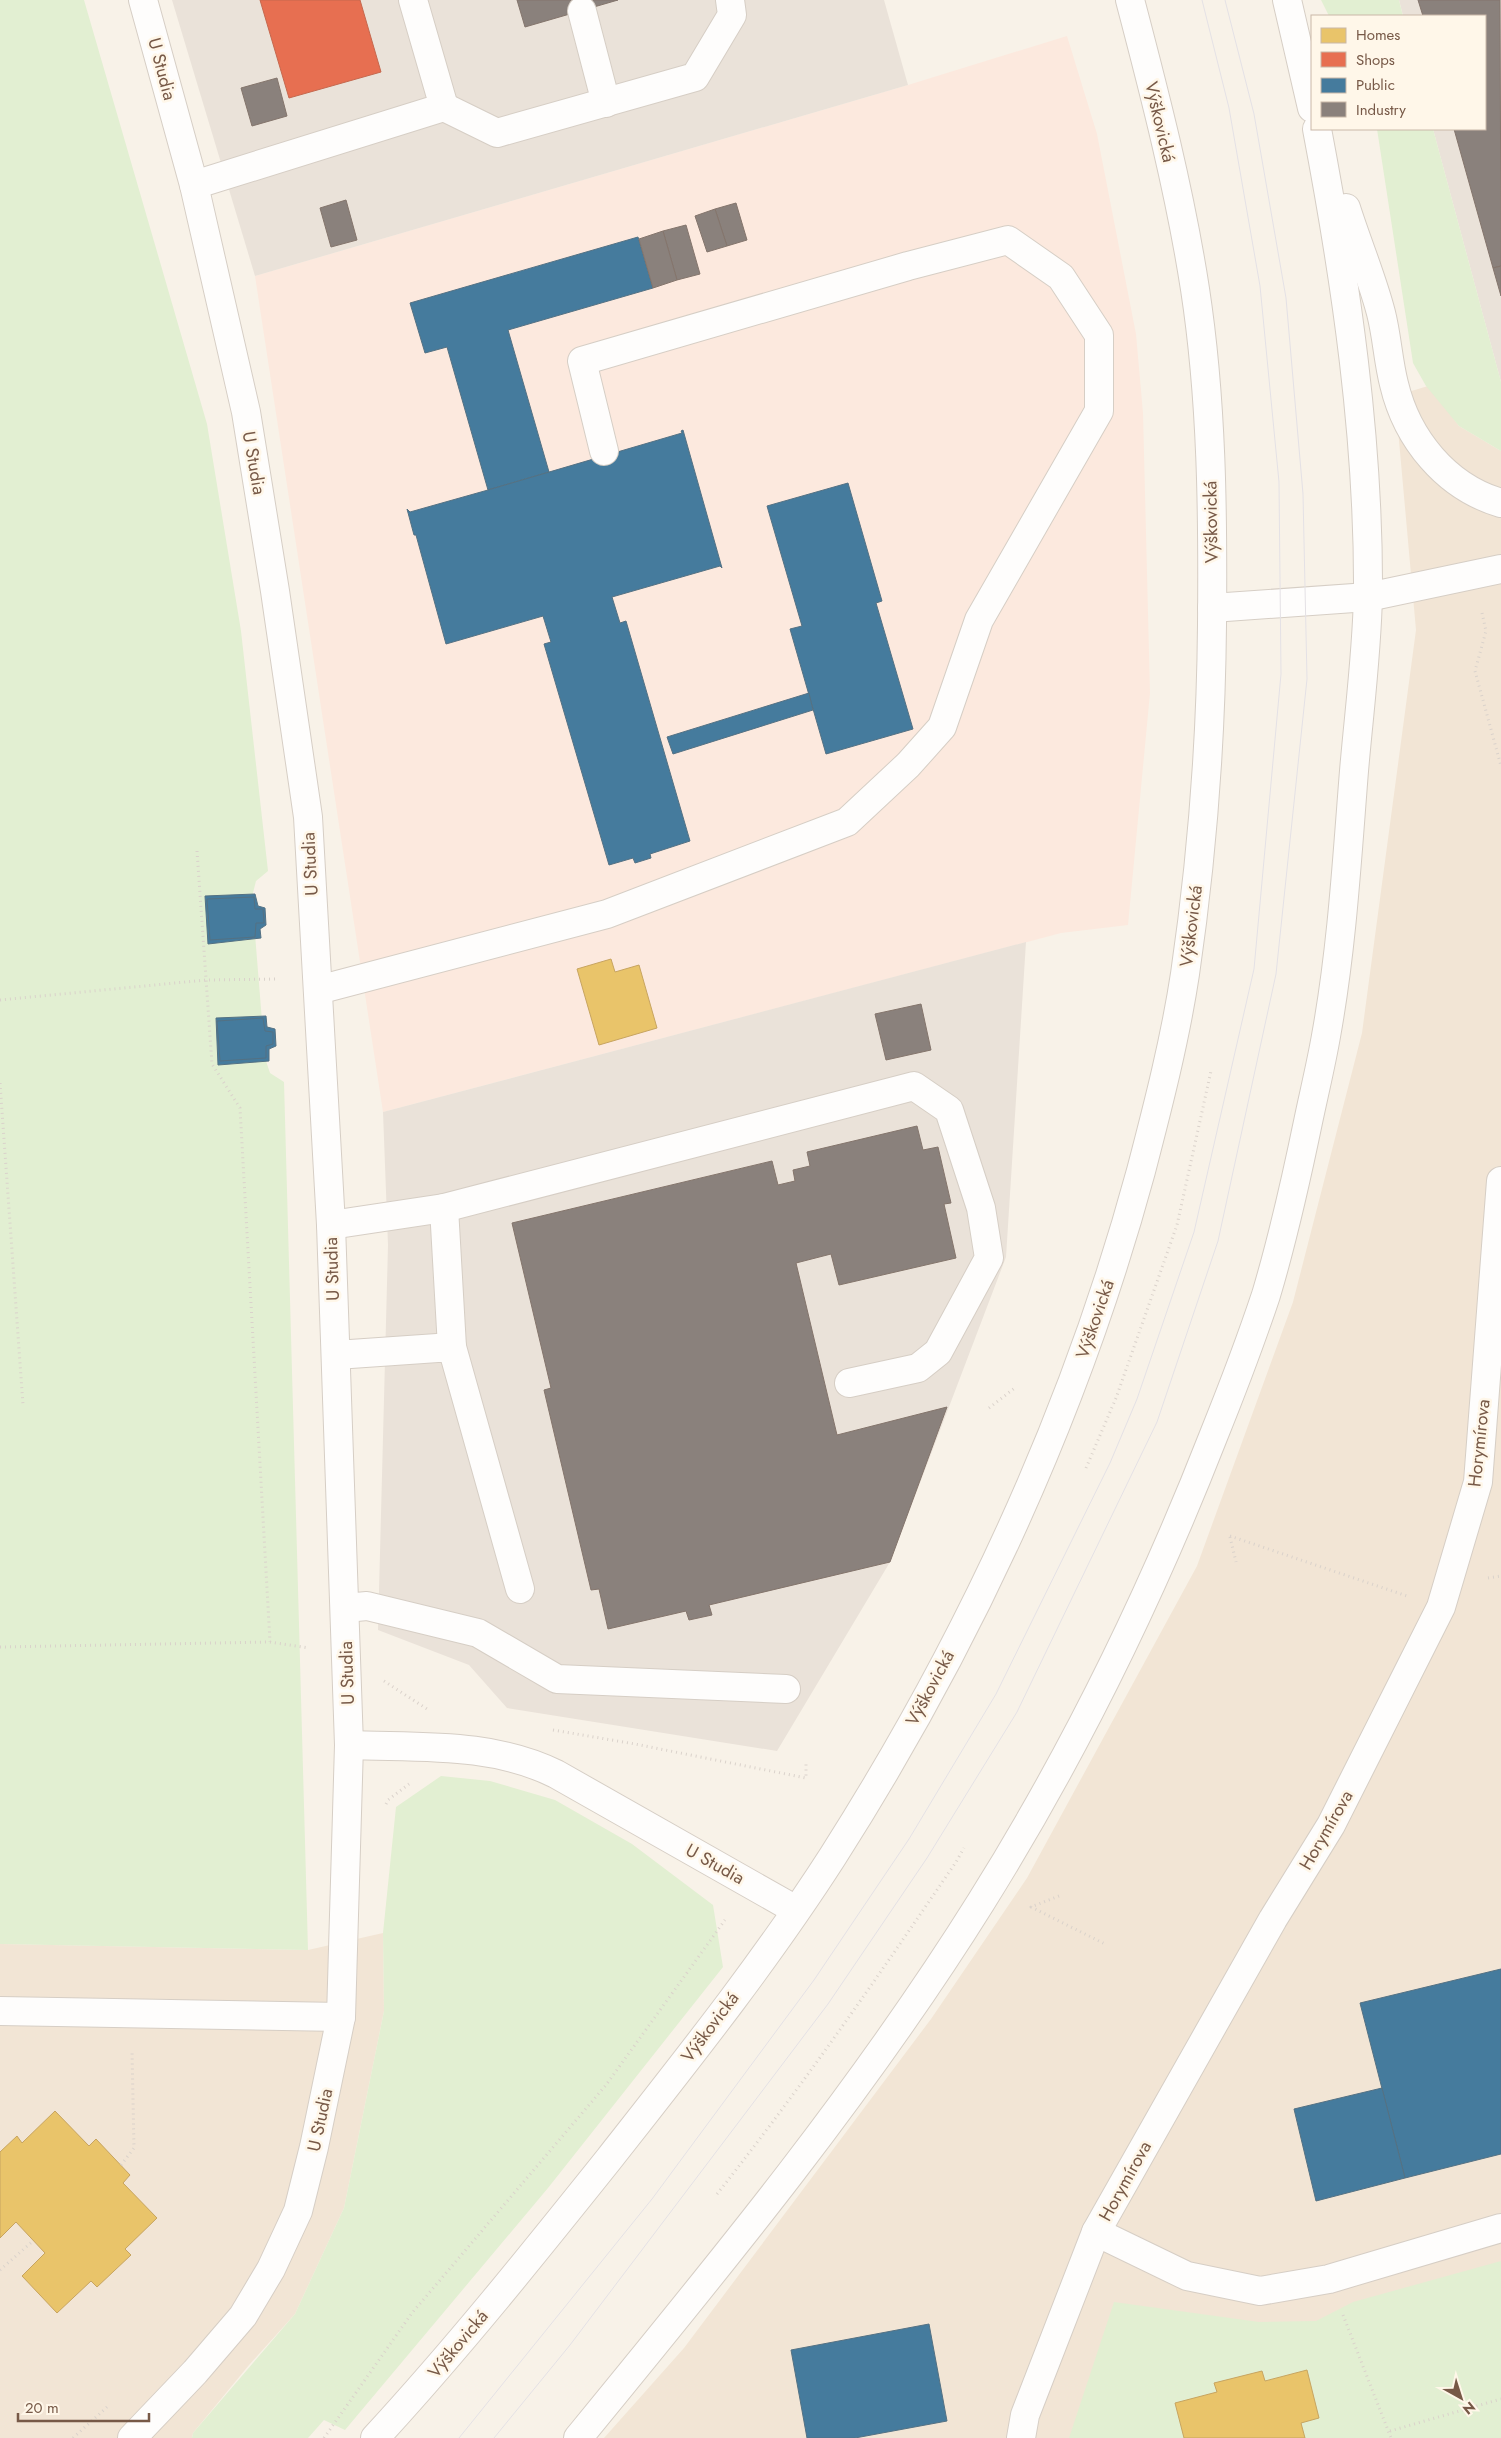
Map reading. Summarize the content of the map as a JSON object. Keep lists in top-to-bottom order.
{
  "streets": {
    "street": ["U Studia", "Výškovická", "Horymírova"]
  },
  "crossings": [
    ["U Studia", "Výškovická"]
  ],
  "legend": [
    "Homes",
    "Shops",
    "Public",
    "Industry"
  ],
  "scale_bar": "20 m",
  "north": "bottom right"
}
